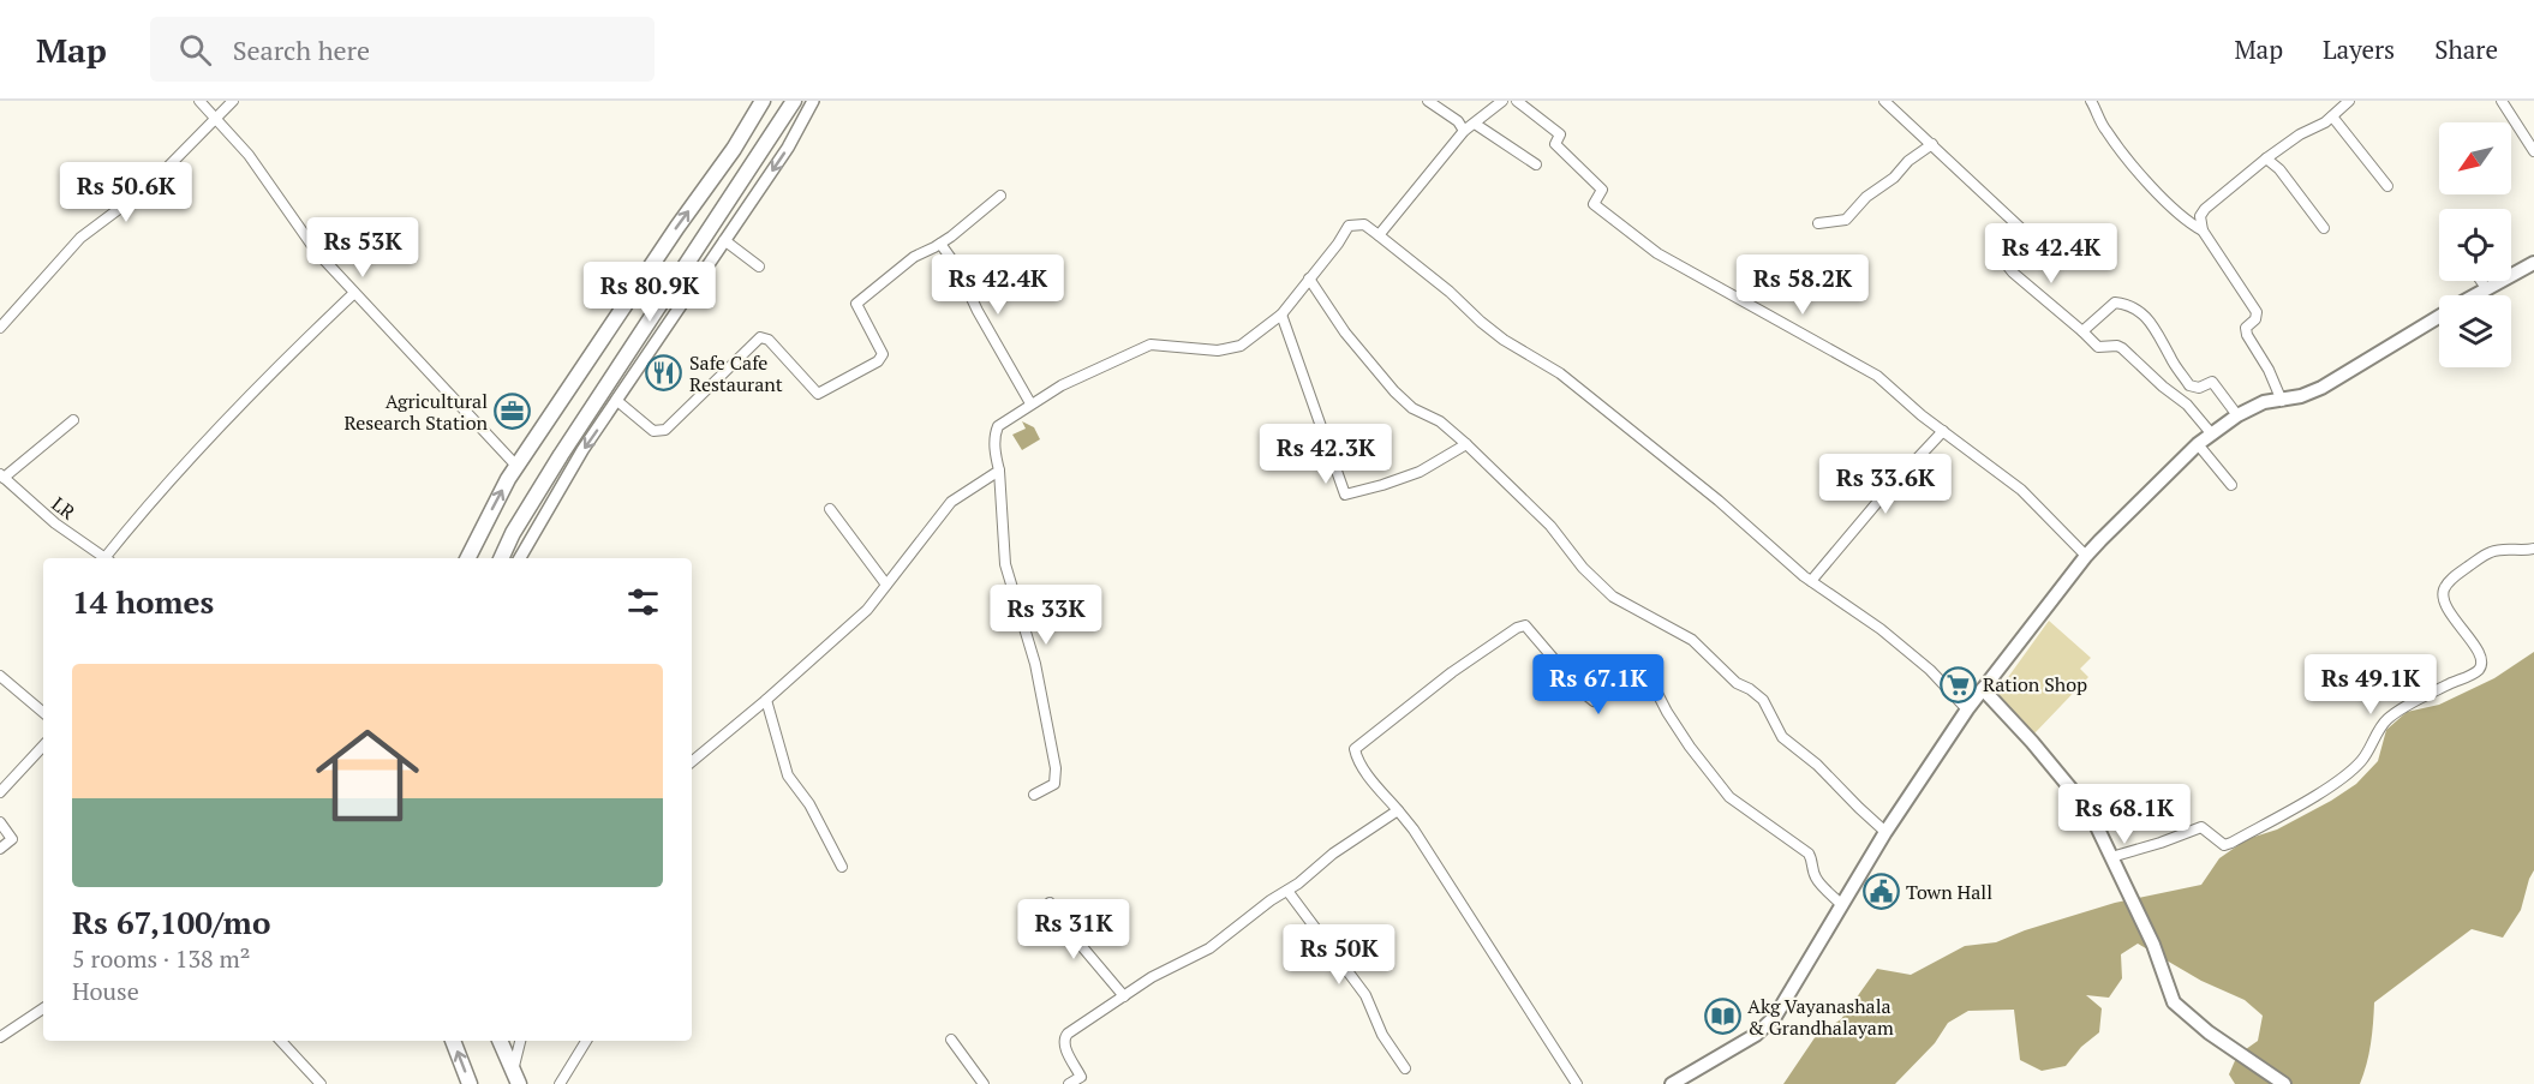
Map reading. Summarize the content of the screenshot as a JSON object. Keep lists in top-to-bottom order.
{
  "streets": {
    "street": ["LR"]
  },
  "places": {
    "restaurant": ["Safe Cafe Restaurant"],
    "office": ["Agricultural Research Station"],
    "supermarket": ["Ration Shop"],
    "public building": ["Town Hall"],
    "library": ["Akg Vayanashala & Grandhalayam"]
  },
  "north": "bottom left",
  "page": {
    "header": "Map",
    "search": "Search here",
    "nav": ["Map", "Layers", "Share"],
    "price": [
      "Rs 50.6K",
      "Rs 53K",
      "Rs 42.4K",
      "Rs 42.4K",
      "Rs 58.2K",
      "Rs 80.9K",
      "Rs 42.3K",
      "Rs 33.6K",
      "Rs 33K",
      "Rs 67.1K",
      "Rs 49.1K",
      "Rs 68.1K",
      "Rs 31K",
      "Rs 50K"
    ],
    "heading": "14 homes",
    "list": [
      {
        "name": "Rs 67,100/mo",
        "note": "5 rooms · 138 m² · House"
      }
    ]
  }
}
